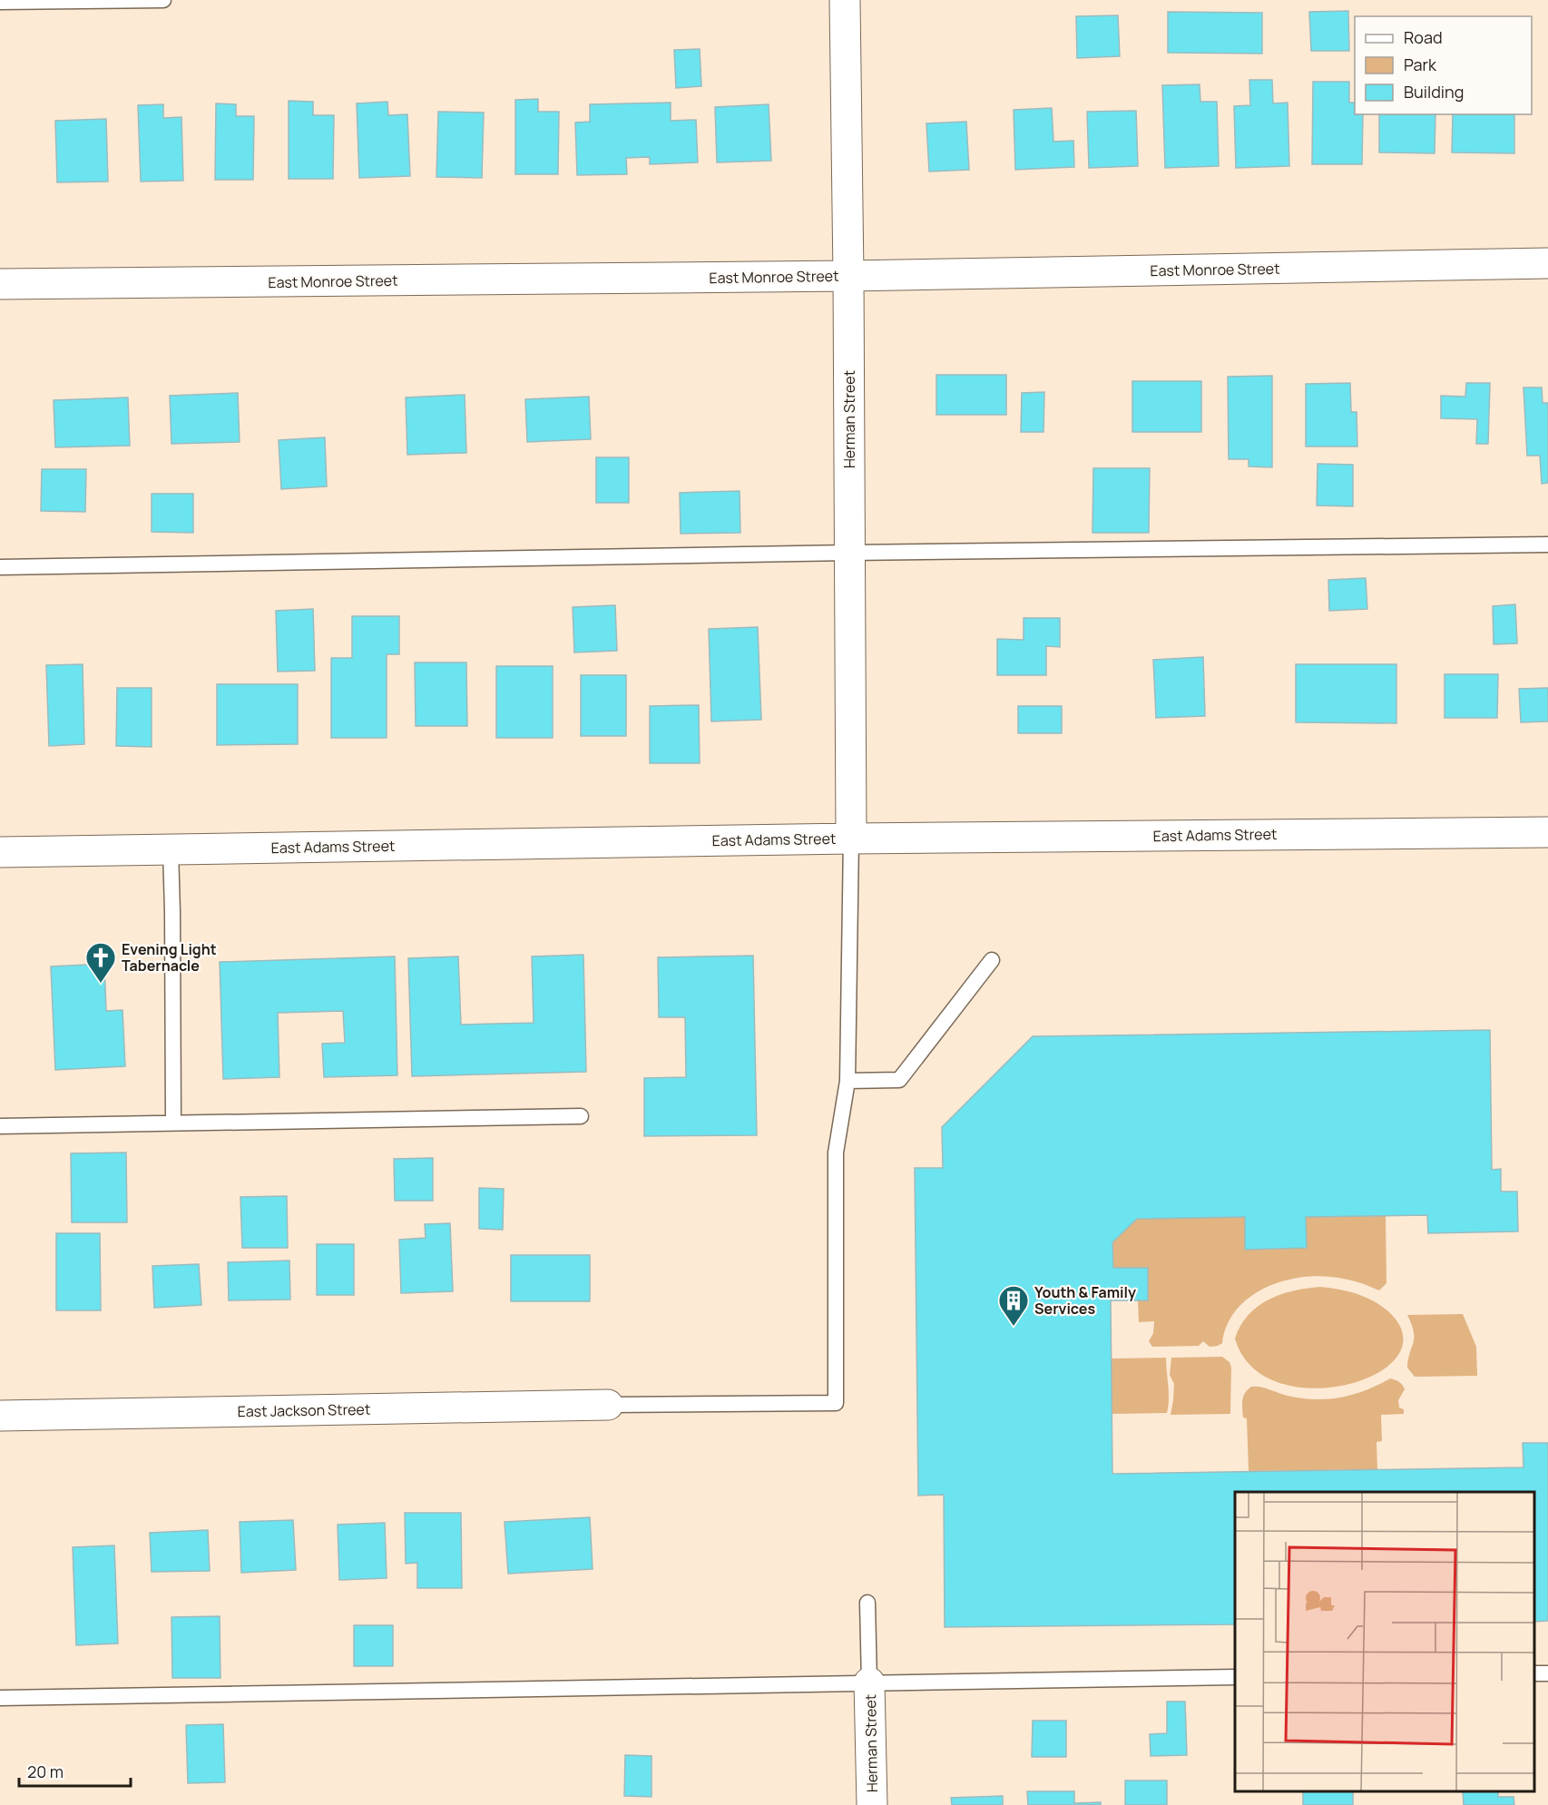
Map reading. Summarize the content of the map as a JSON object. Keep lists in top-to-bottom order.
{
  "streets": {
    "street": [
      "East Monroe Street",
      "Herman Street",
      "East Adams Street",
      "East Jackson Street"
    ]
  },
  "crossings": [
    ["East Monroe Street", "Herman Street"],
    ["Herman Street", "East Adams Street"]
  ],
  "places": {
    "church": ["Evening Light Tabernacle"],
    "building": ["Youth & Family Services"]
  },
  "legend": ["Road", "Park", "Building"],
  "scale_bar": "20 m"
}
